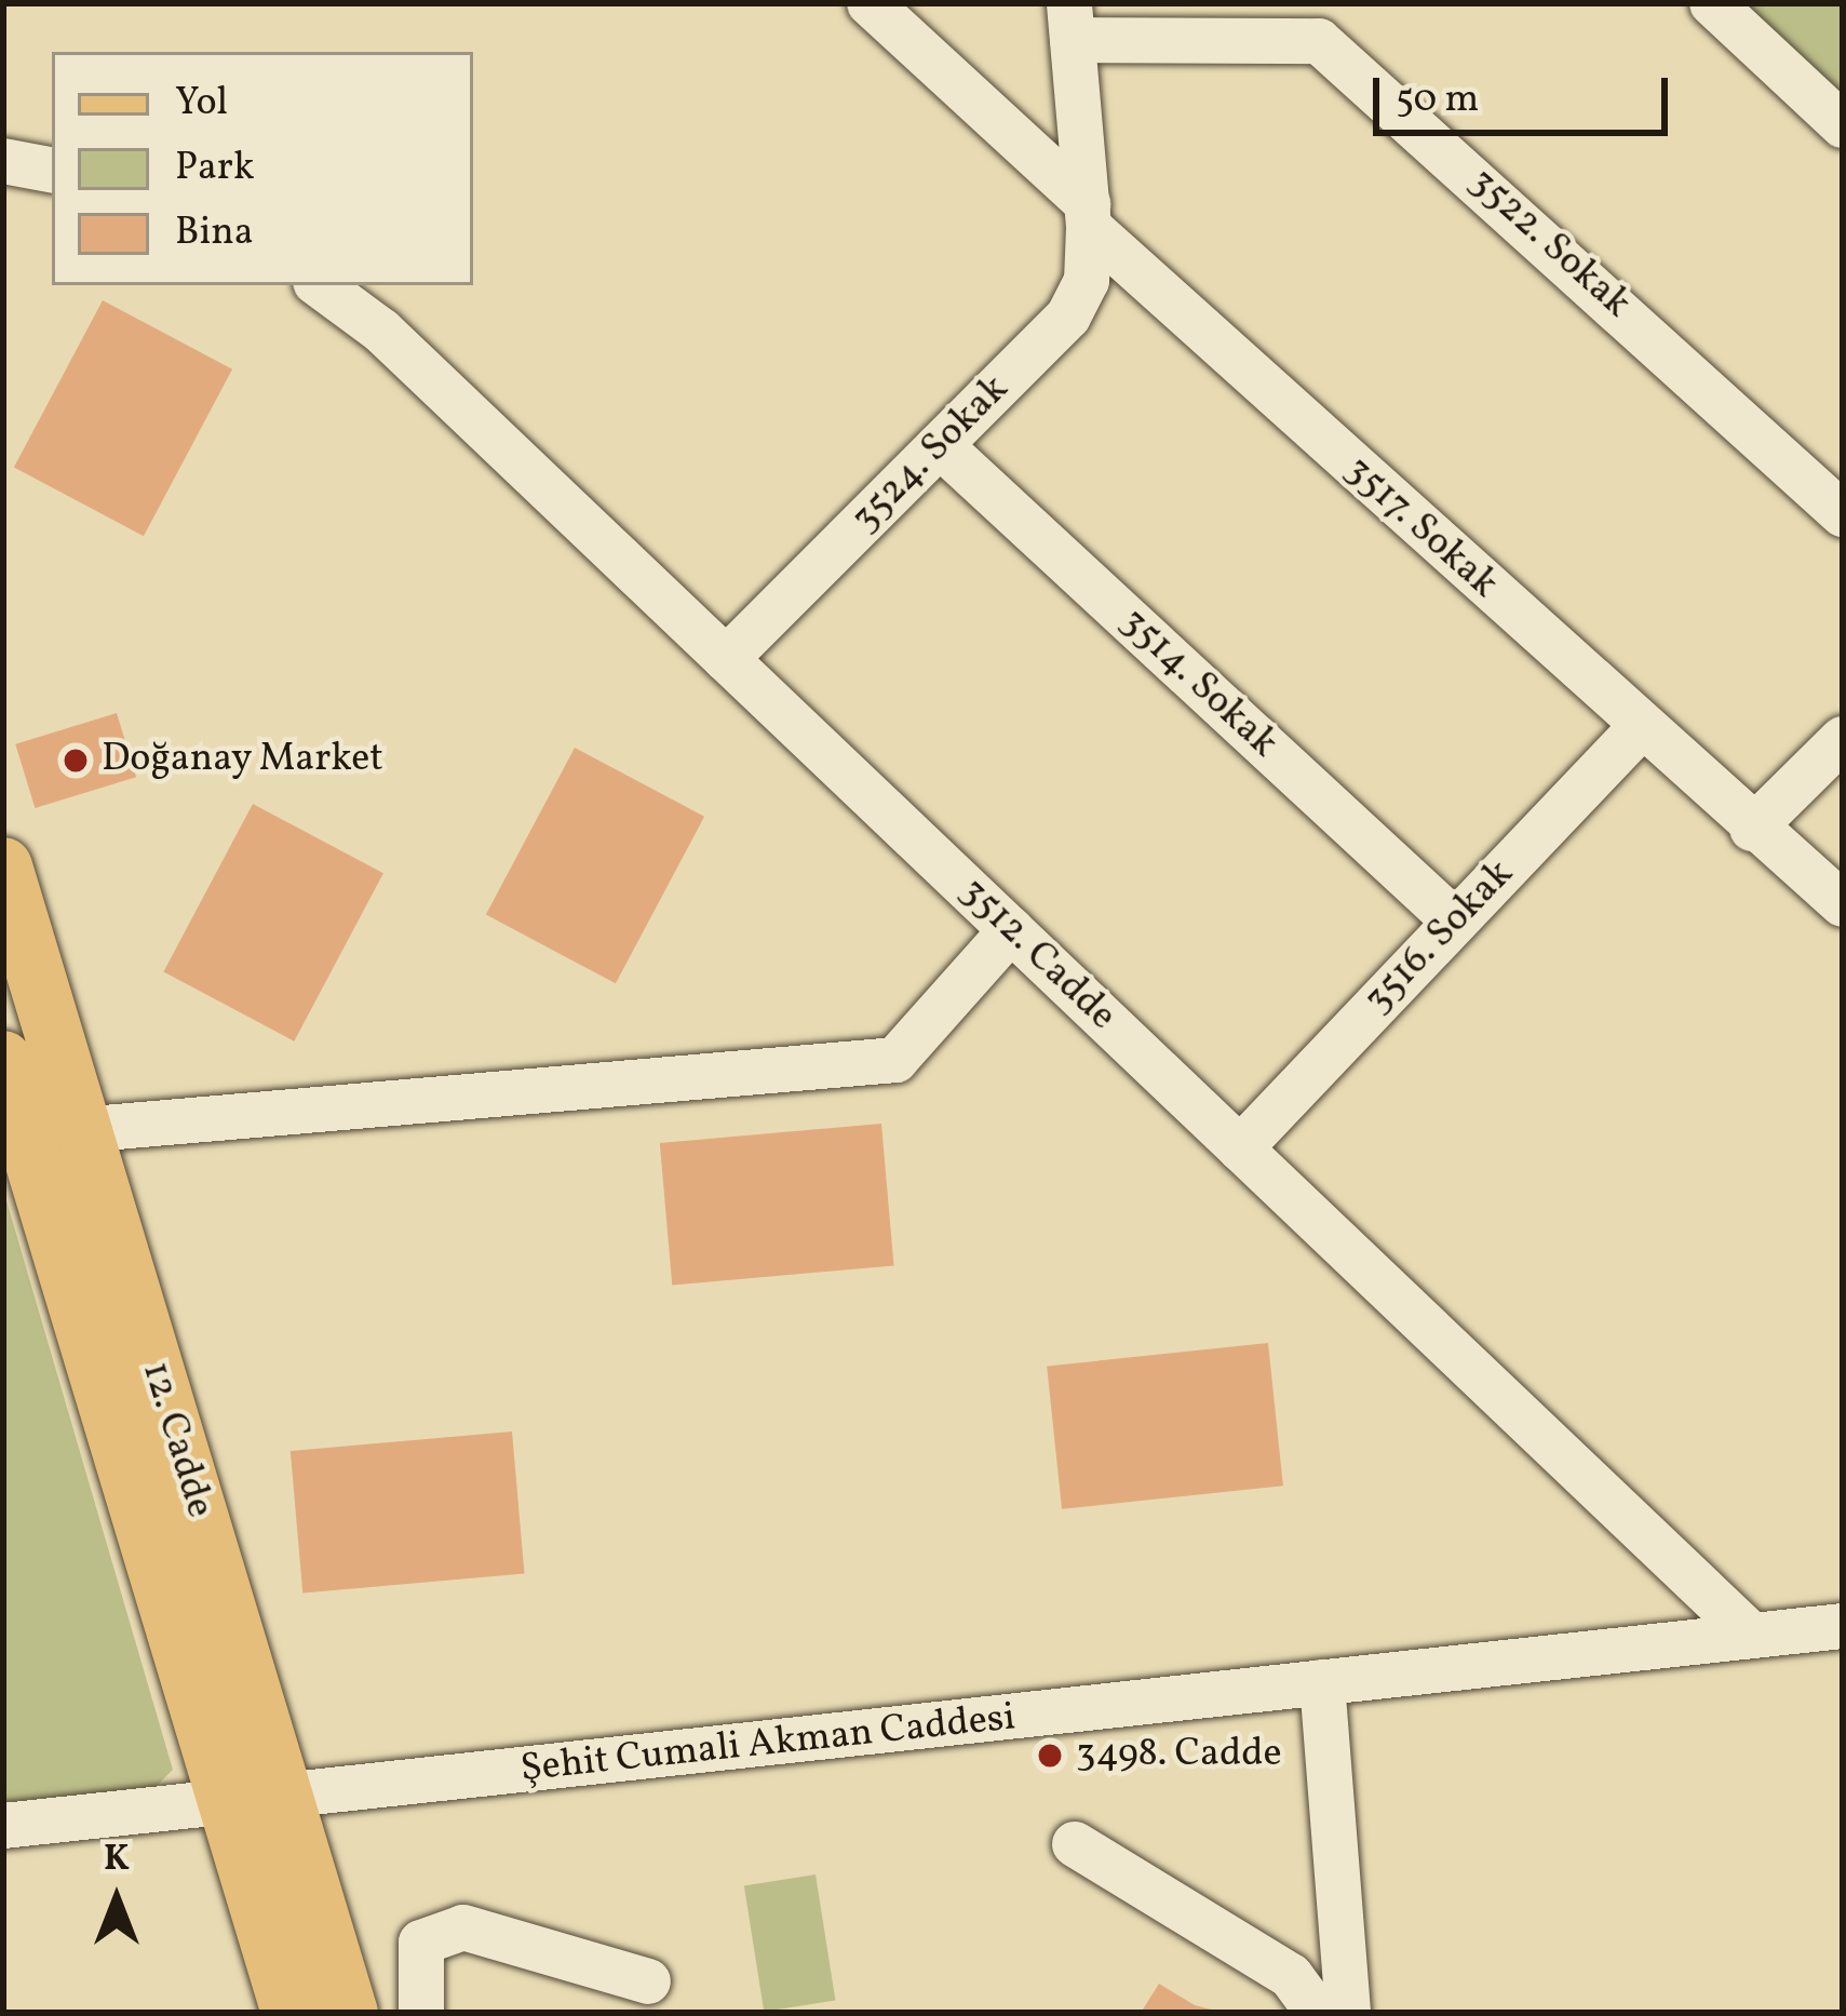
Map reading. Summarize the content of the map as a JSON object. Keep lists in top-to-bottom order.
{
  "streets": {
    "main road": ["12. Cadde"],
    "street": [
      "3522. Sokak",
      "3524. Sokak",
      "3517. Sokak",
      "3514. Sokak",
      "3516. Sokak",
      "3512. Cadde",
      "Şehit Cumali Akman Caddesi"
    ]
  },
  "crossings": [
    ["3522. Sokak", "3524. Sokak"],
    ["3524. Sokak", "3517. Sokak"],
    ["3524. Sokak", "3514. Sokak"],
    ["3524. Sokak", "3512. Cadde"],
    ["3517. Sokak", "3516. Sokak"],
    ["3514. Sokak", "3516. Sokak"],
    ["3516. Sokak", "3512. Cadde"],
    ["3512. Cadde", "Şehit Cumali Akman Caddesi"],
    ["12. Cadde", "Şehit Cumali Akman Caddesi"]
  ],
  "places": ["Doğanay Market", "3498. Cadde"],
  "legend": ["Yol", "Park", "Bina"],
  "scale_bar": "50 m",
  "north": "top"
}
